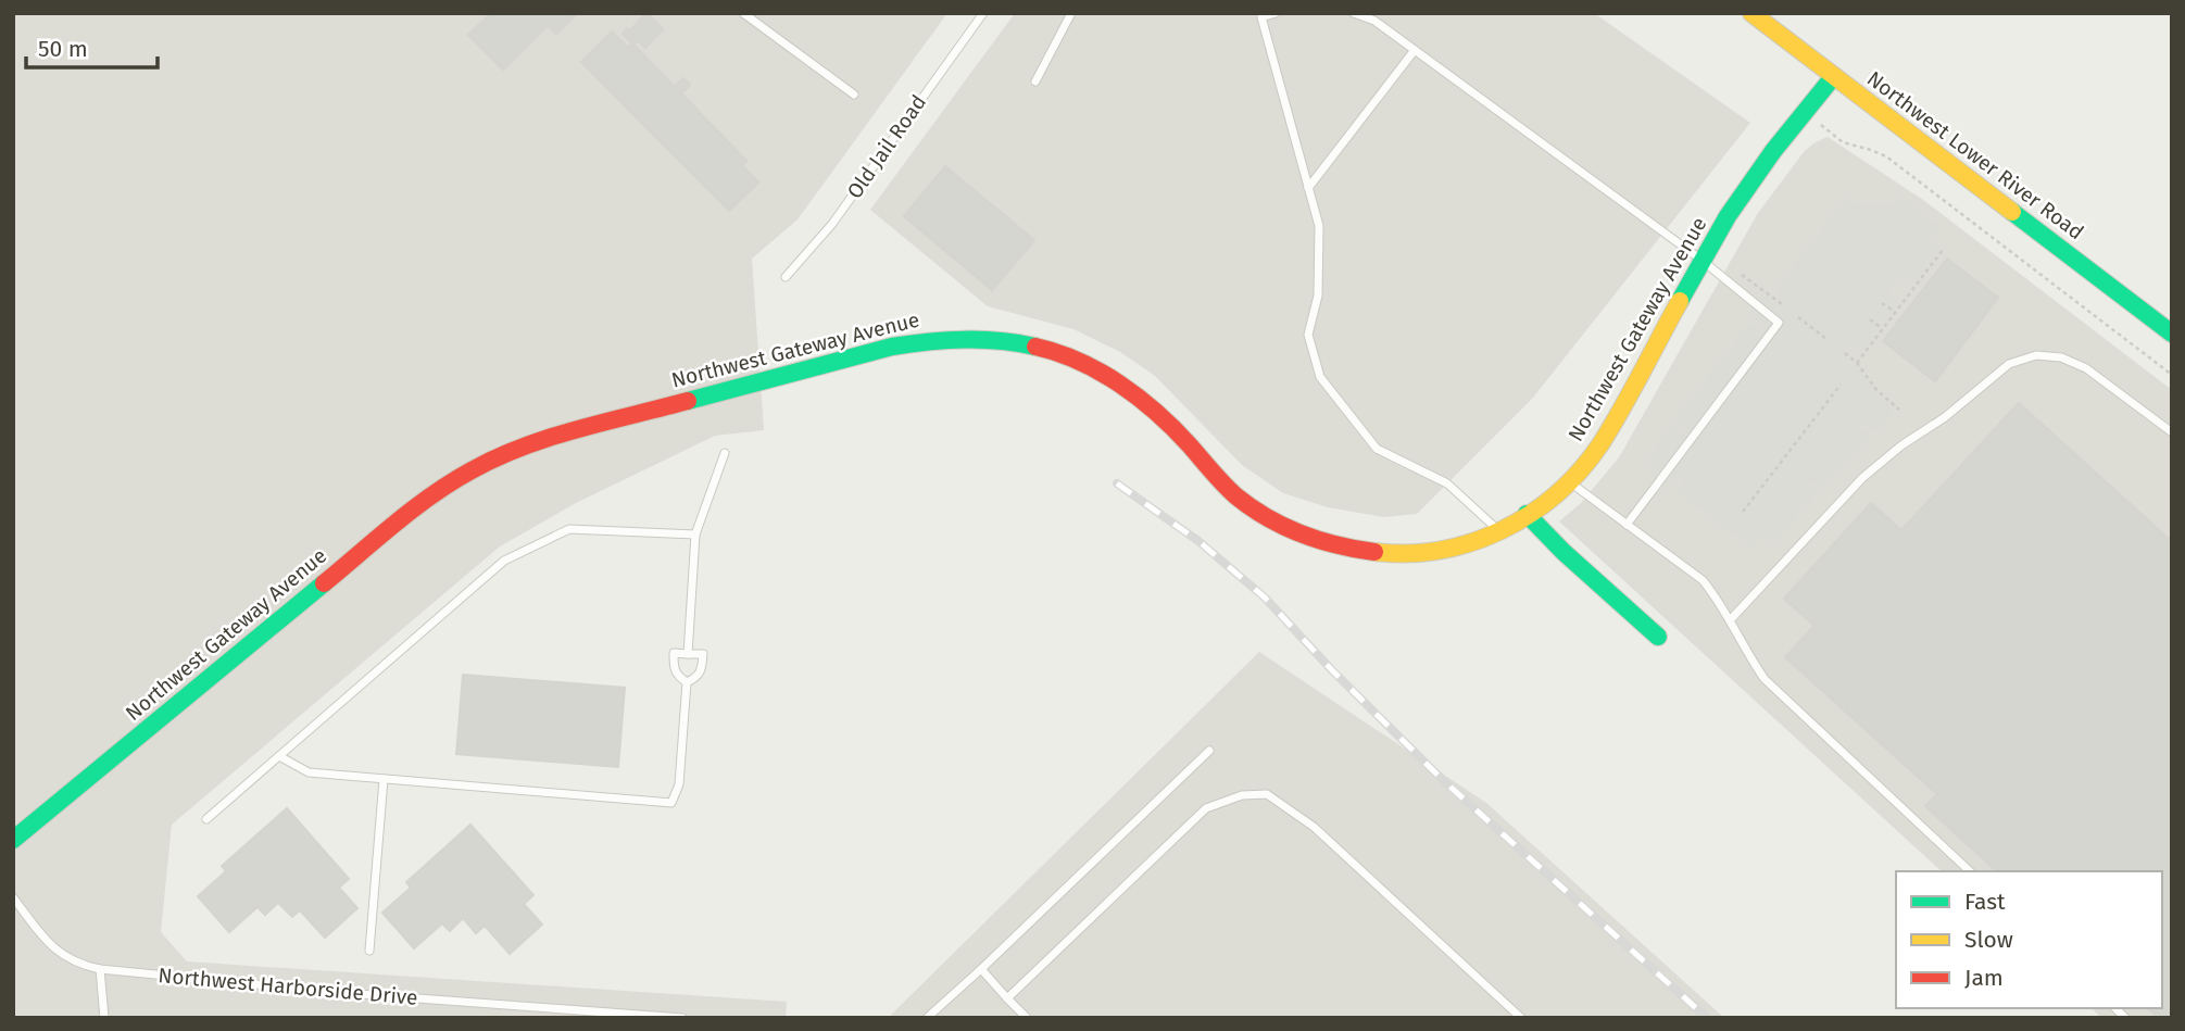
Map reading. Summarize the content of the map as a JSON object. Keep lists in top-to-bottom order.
{
  "streets": {
    "street": ["Northwest Lower River Road", "Northwest Gateway Avenue"],
    "lane": ["Old Jail Road", "Northwest Harborside Drive"]
  },
  "crossings": [
    ["Northwest Lower River Road", "Northwest Gateway Avenue"]
  ],
  "legend": ["Fast", "Slow", "Jam"],
  "scale_bar": "50 m"
}
